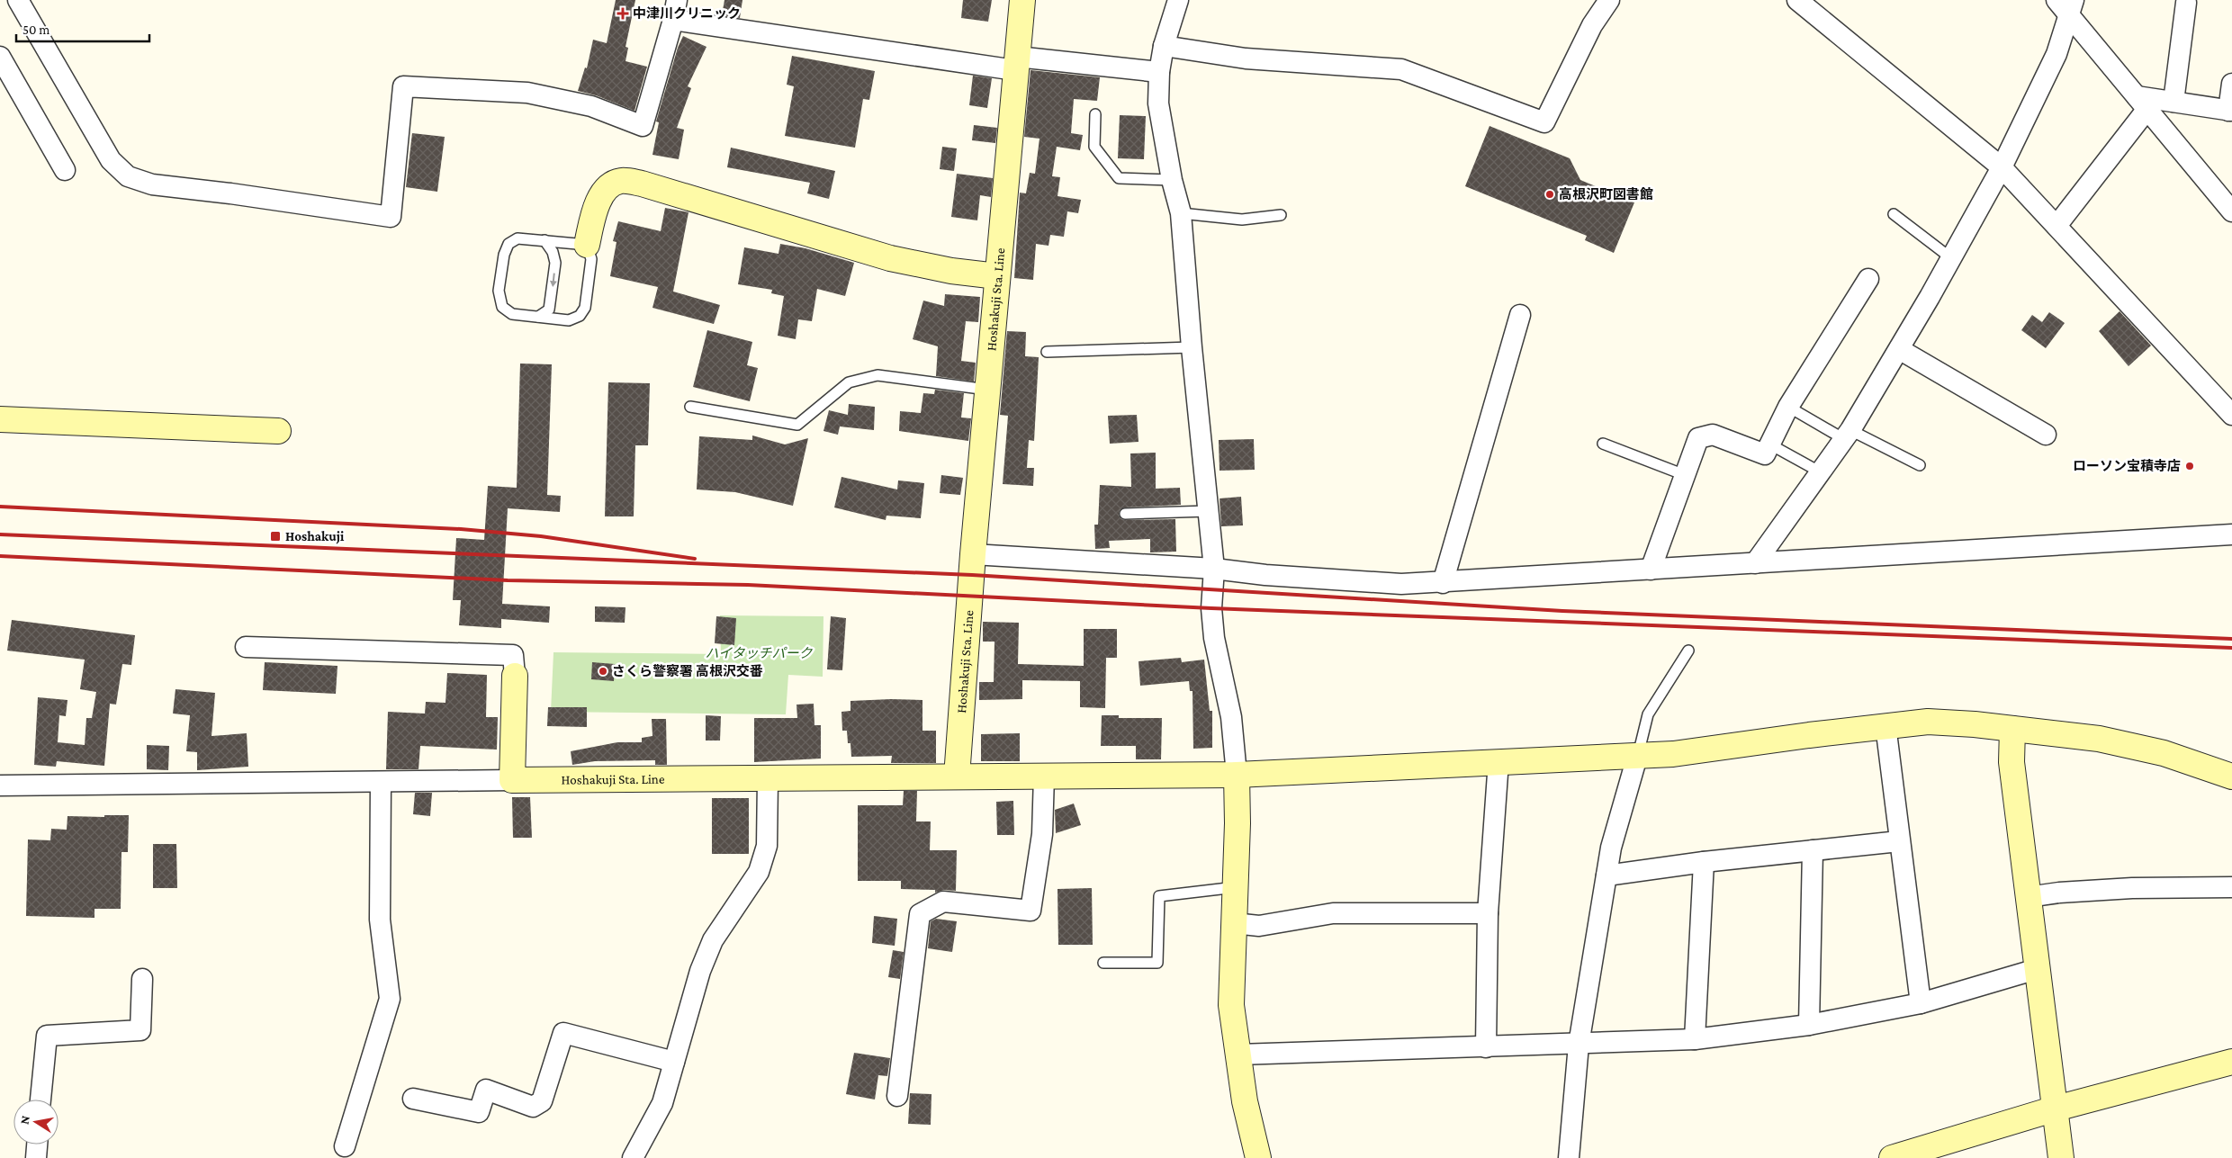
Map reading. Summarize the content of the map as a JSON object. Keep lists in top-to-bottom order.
{
  "streets": {
    "street": ["Hoshakuji Sta. Line"]
  },
  "parks": ["ハイタッチパーク"],
  "places": {
    "health": ["中津川クリニック"],
    "other": ["高根沢町図書館", "ローソン宝積寺店", "さくら警察署 高根沢交番"],
    "transit": ["Hoshakuji"]
  },
  "scale_bar": "50 m",
  "north": "left"
}
